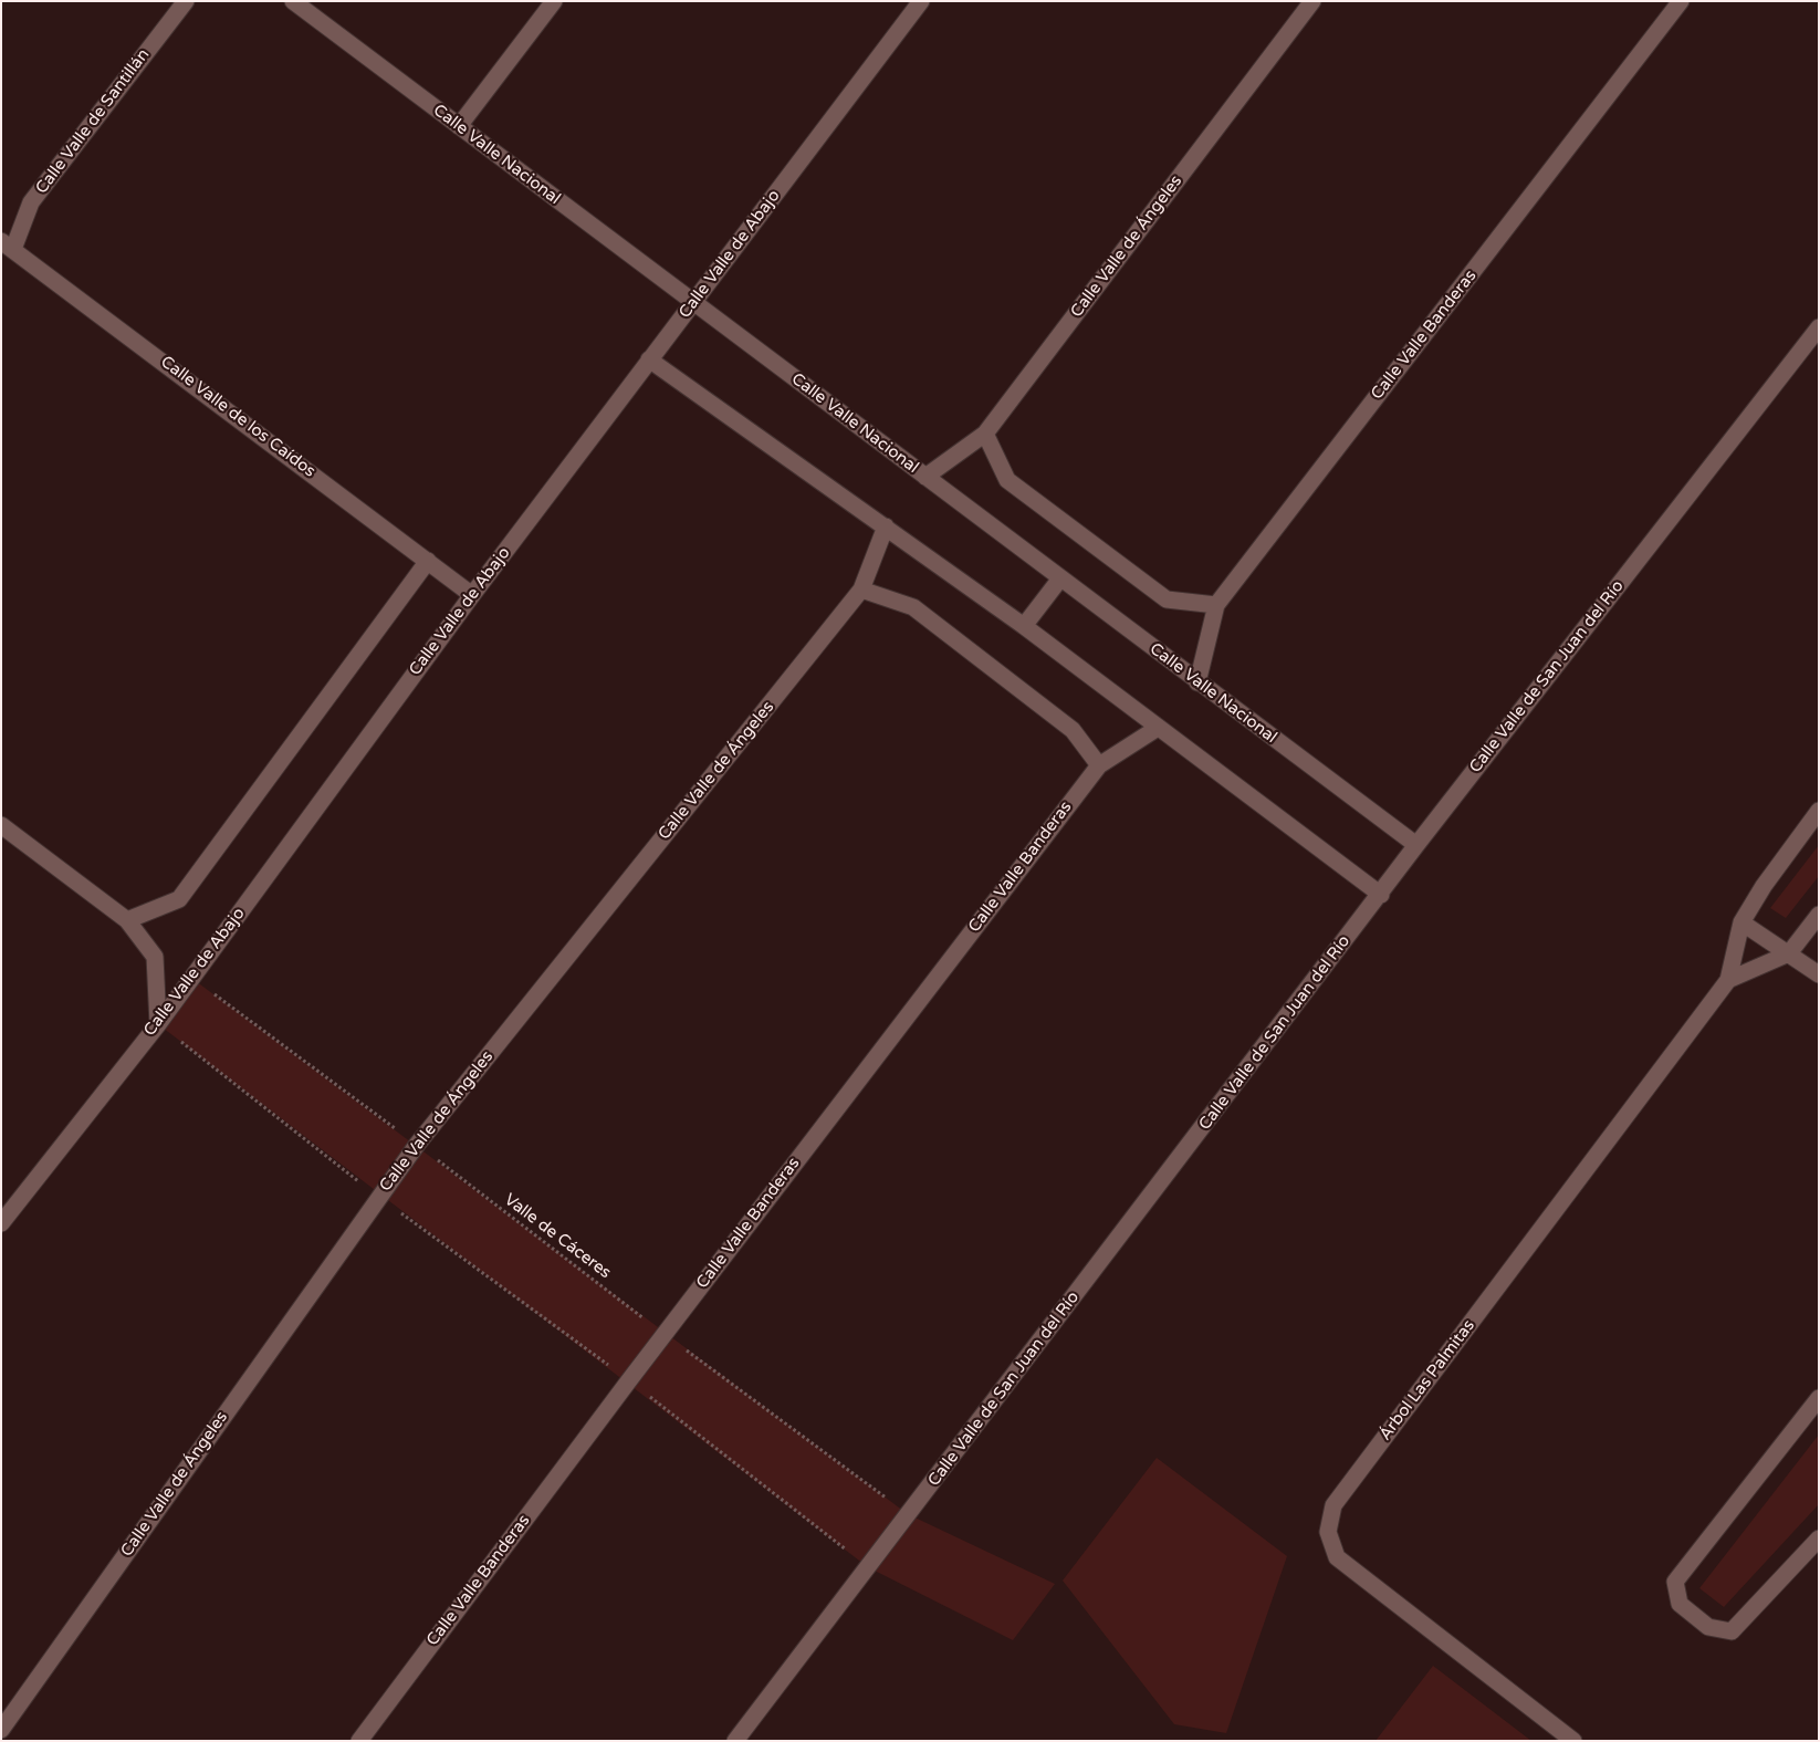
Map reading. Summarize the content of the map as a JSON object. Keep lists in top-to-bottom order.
{
  "streets": {
    "street": [
      "Calle Valle de Santillán",
      "Calle Valle Nacional",
      "Calle Valle de Ángeles",
      "Calle Valle de Abajo",
      "Calle Valle Banderas",
      "Calle Valle de los Caídos",
      "Calle Valle de San Juan del Río",
      "Árbol Las Palmitas"
    ],
    "path": ["Valle de Cáceres"]
  },
  "crossings": [
    ["Calle Valle de Santillán", "Calle Valle de los Caídos"],
    ["Calle Valle Nacional", "Calle Valle de Ángeles"],
    ["Calle Valle Nacional", "Calle Valle de Abajo"],
    ["Calle Valle Nacional", "Calle Valle Banderas"],
    ["Calle Valle Nacional", "Calle Valle de San Juan del Río"],
    ["Calle Valle de Ángeles", "Valle de Cáceres"],
    ["Calle Valle de Abajo", "Calle Valle de los Caídos"],
    ["Calle Valle de Abajo", "Valle de Cáceres"],
    ["Calle Valle Banderas", "Valle de Cáceres"],
    ["Calle Valle de San Juan del Río", "Valle de Cáceres"]
  ]
}
